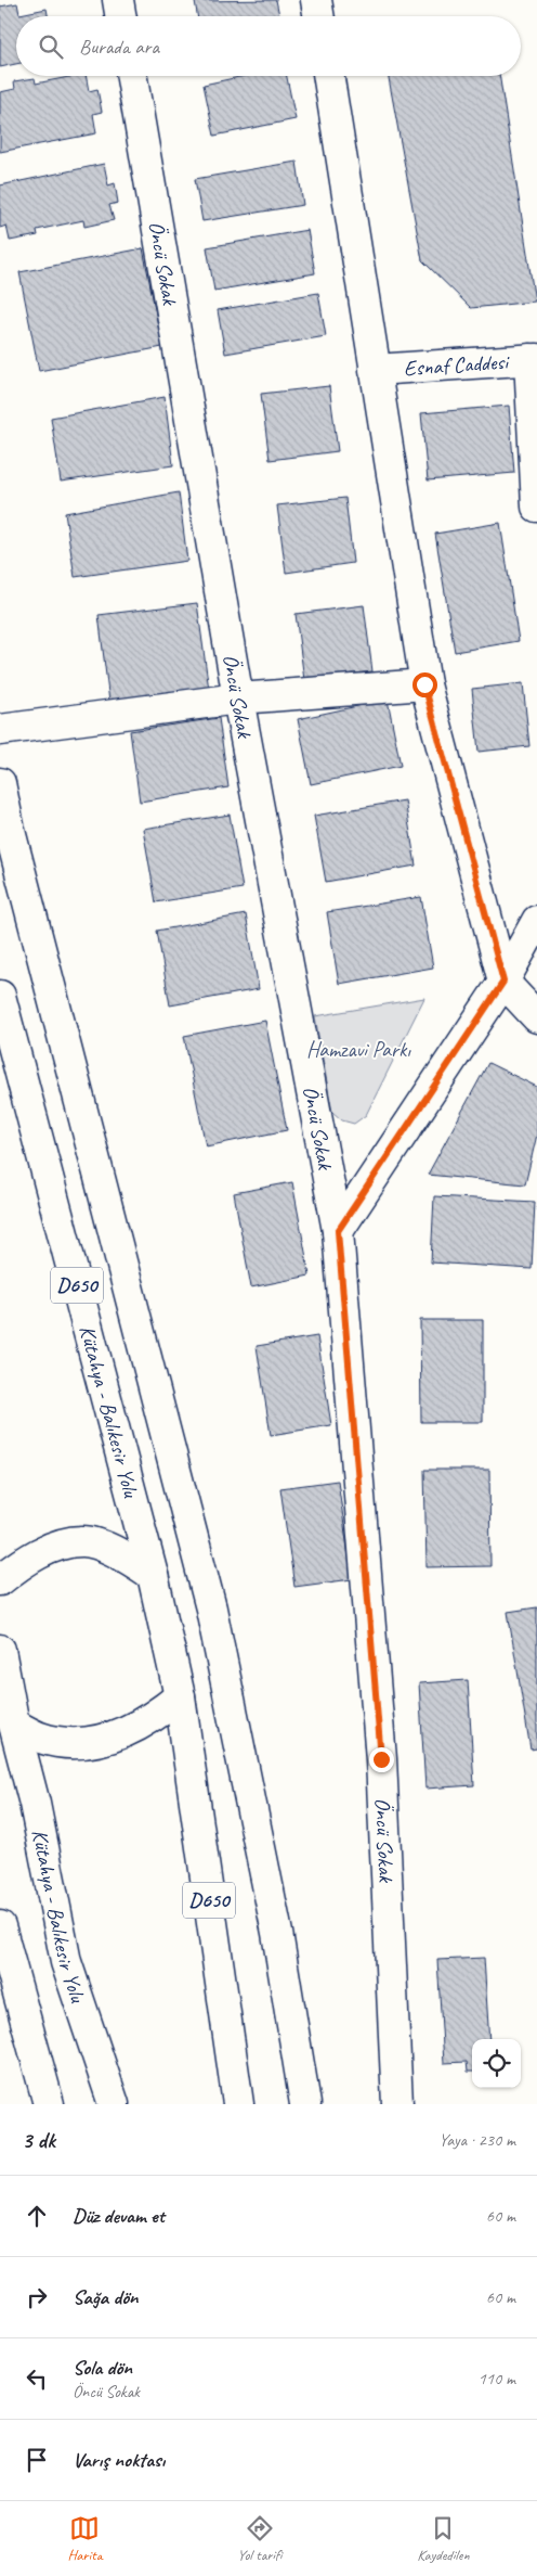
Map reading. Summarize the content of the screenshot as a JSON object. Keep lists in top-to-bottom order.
{
  "streets": {
    "main road": [
      "Öncü Sokak",
      "Esnaf Caddesi",
      "D650",
      "Kütahya - Balıkesir Yolu"
    ]
  },
  "parks": ["Hamzavi Parkı"],
  "page": {
    "search": "Burada ara",
    "heading": ["3 dk", "Yaya · 230 m"],
    "list": [
      ["Düz devam et", "60 m"],
      ["Sağa dön", "60 m"],
      ["Sola dön", "Öncü Sokak", "110 m"],
      "Varış noktası"
    ],
    "nav": ["Harita", "Yol tarifi", "Kaydedilen"]
  }
}
